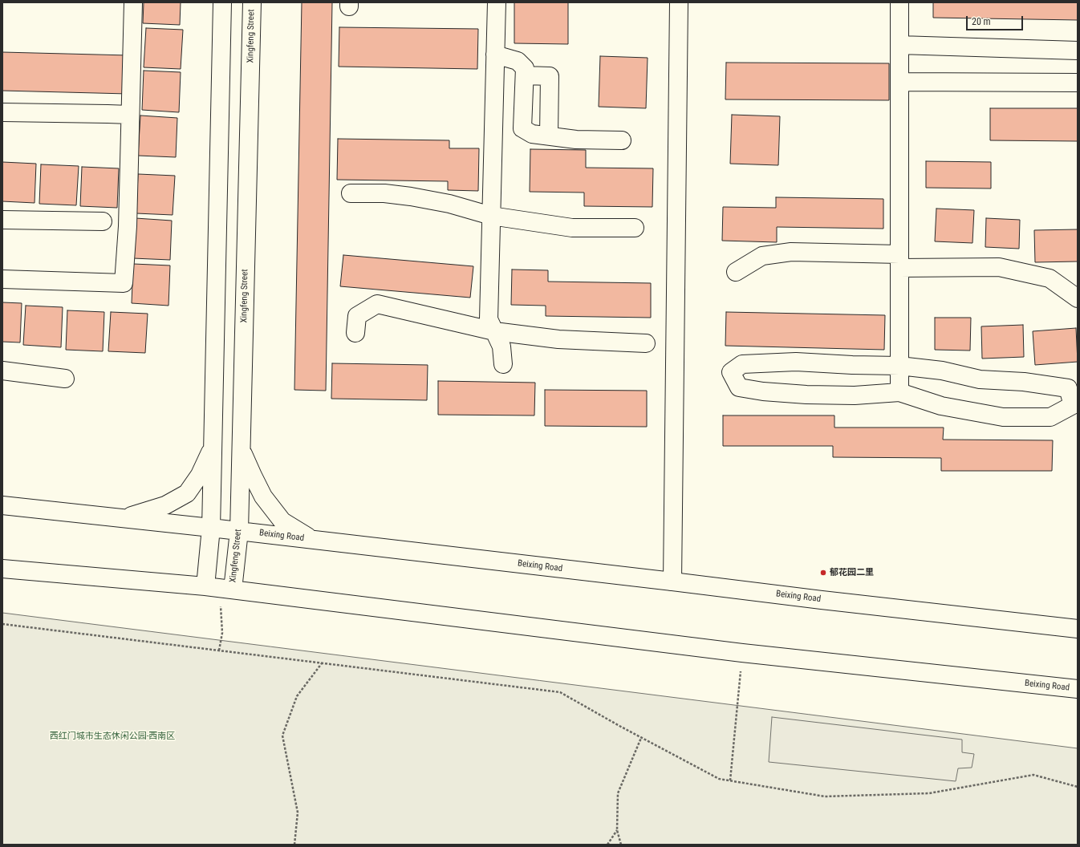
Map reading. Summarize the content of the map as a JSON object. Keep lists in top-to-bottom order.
{
  "streets": {
    "main road": ["Xingfeng Street", "Beixing Road"]
  },
  "crossings": [
    ["Xingfeng Street", "Beixing Road"]
  ],
  "parks": ["西红门城市生态休闲公园-西南区"],
  "places": ["郁花园二里"],
  "scale_bar": "20 m"
}
